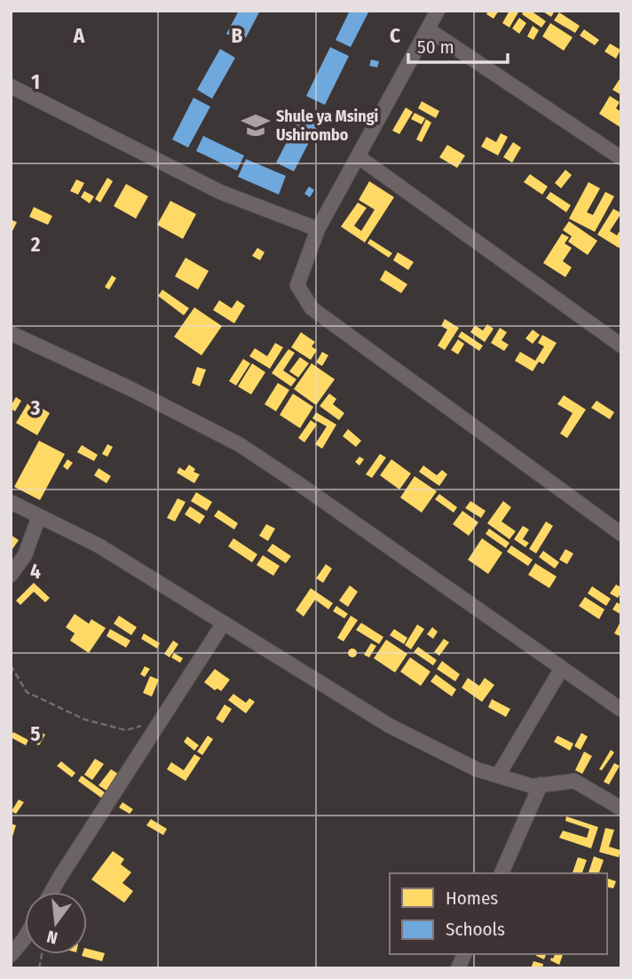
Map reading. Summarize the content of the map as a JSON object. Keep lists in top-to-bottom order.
{
  "places": {
    "school or university": ["Shule ya Msingi Ushirombo"]
  },
  "legend": ["Homes", "Schools"],
  "scale_bar": "50 m",
  "north": "bottom",
  "grid": {
    "columns": ["A", "B", "C"],
    "rows": [
      "1",
      "2",
      "3",
      "4",
      "5"
    ]
  }
}
